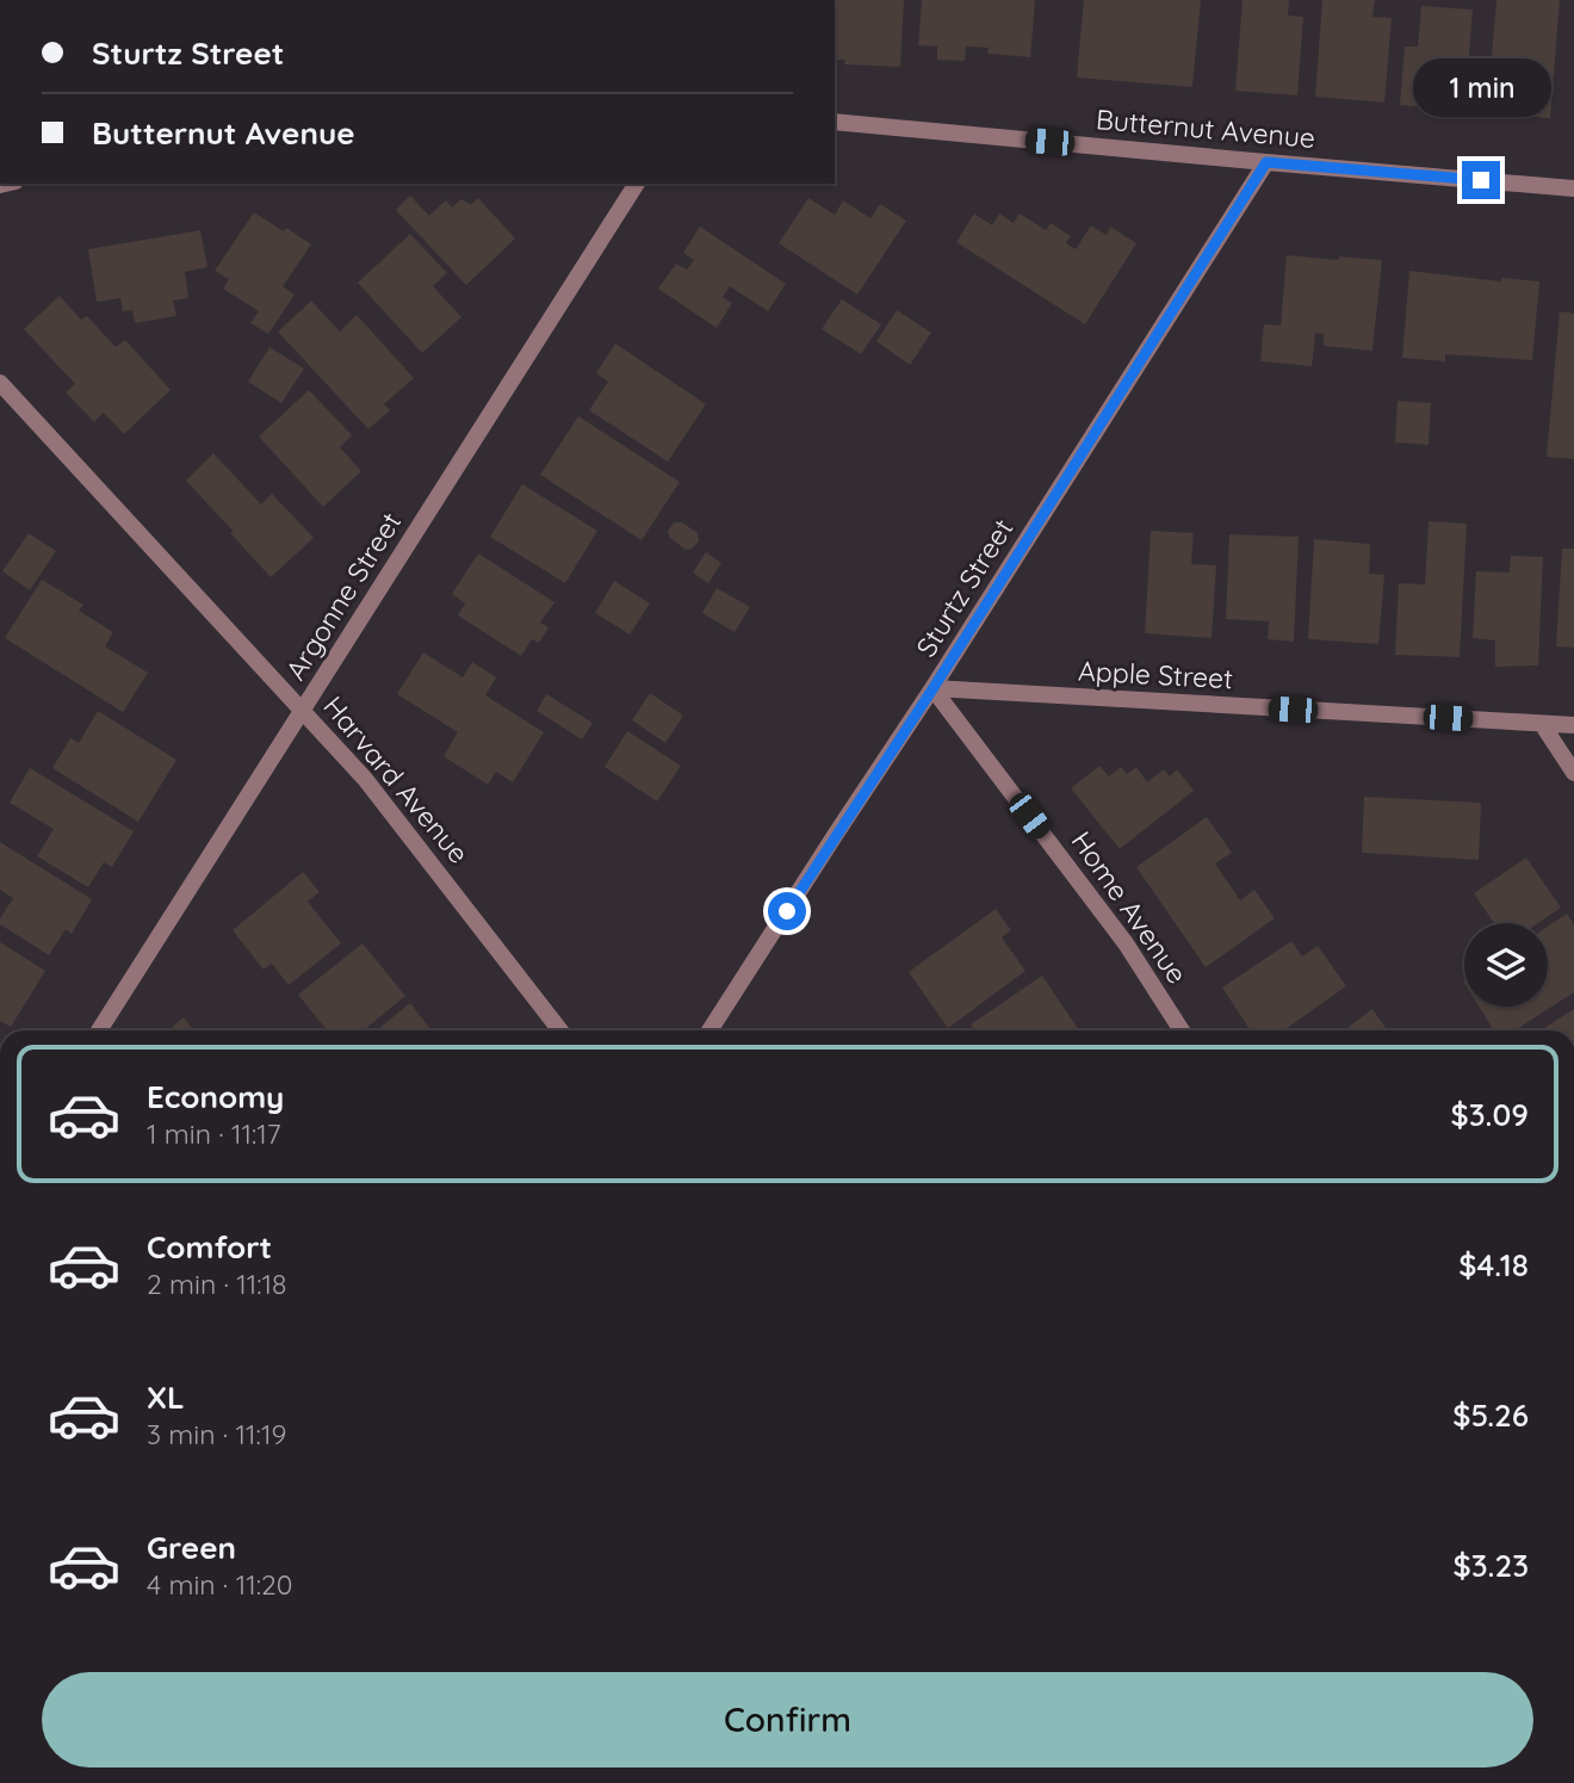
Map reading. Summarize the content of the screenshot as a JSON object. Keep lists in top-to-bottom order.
{
  "streets": {
    "street": [
      "Butternut Avenue",
      "Sturtz Street",
      "Argonne Street",
      "Apple Street",
      "Harvard Avenue",
      "Home Avenue"
    ]
  },
  "crossings": [
    ["Butternut Avenue", "Sturtz Street"],
    ["Sturtz Street", "Apple Street"],
    ["Sturtz Street", "Home Avenue"],
    ["Argonne Street", "Harvard Avenue"],
    ["Apple Street", "Home Avenue"]
  ],
  "page": {
    "banner": ["Sturtz Street", "Butternut Avenue"],
    "bubble": "1 min",
    "list": [
      {
        "name": "Economy",
        "note": "1 min · 11:17",
        "value": "$3.09"
      },
      {
        "name": "Comfort",
        "note": "2 min · 11:18",
        "value": "$4.18"
      },
      {
        "name": "XL",
        "note": "3 min · 11:19",
        "value": "$5.26"
      },
      {
        "name": "Green",
        "note": "4 min · 11:20",
        "value": "$3.23"
      }
    ],
    "buttons": "Confirm"
  }
}
